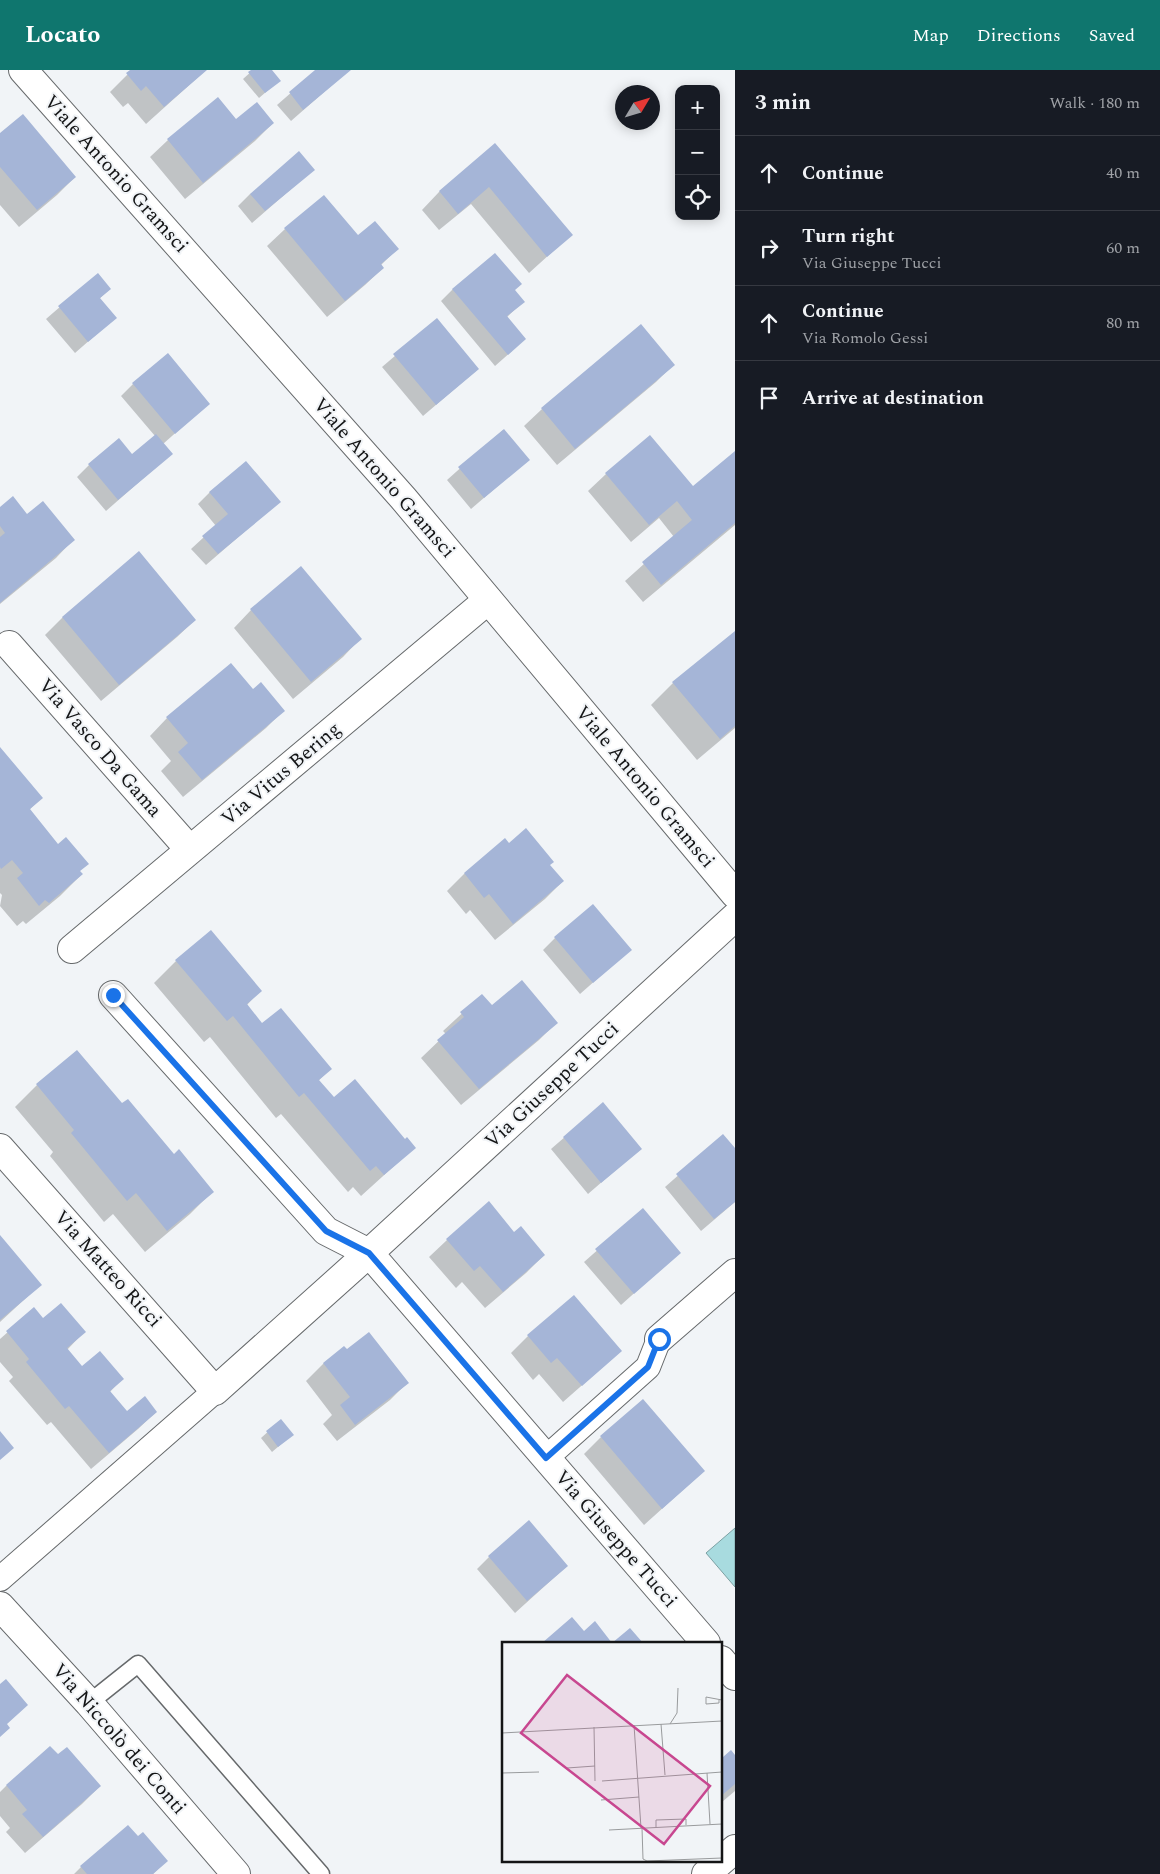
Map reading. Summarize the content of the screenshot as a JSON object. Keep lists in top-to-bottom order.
{
  "streets": {
    "street": [
      "Viale Antonio Gramsci",
      "Via Vasco Da Gama",
      "Via Vitus Bering",
      "Via Giuseppe Tucci",
      "Via Matteo Ricci",
      "Via Niccolò dei Conti"
    ]
  },
  "crossings": [
    ["Viale Antonio Gramsci", "Via Vitus Bering"],
    ["Via Vasco Da Gama", "Via Vitus Bering"],
    ["Via Giuseppe Tucci", "Via Matteo Ricci"]
  ],
  "north": "top right",
  "page": {
    "header": "Locato",
    "nav": ["Map", "Directions", "Saved"],
    "heading": ["3 min", "Walk · 180 m"],
    "map_buttons": ["+", "−"],
    "list": [
      ["Continue", "40 m"],
      ["Turn right", "Via Giuseppe Tucci", "60 m"],
      ["Continue", "Via Romolo Gessi", "80 m"],
      "Arrive at destination"
    ]
  }
}
